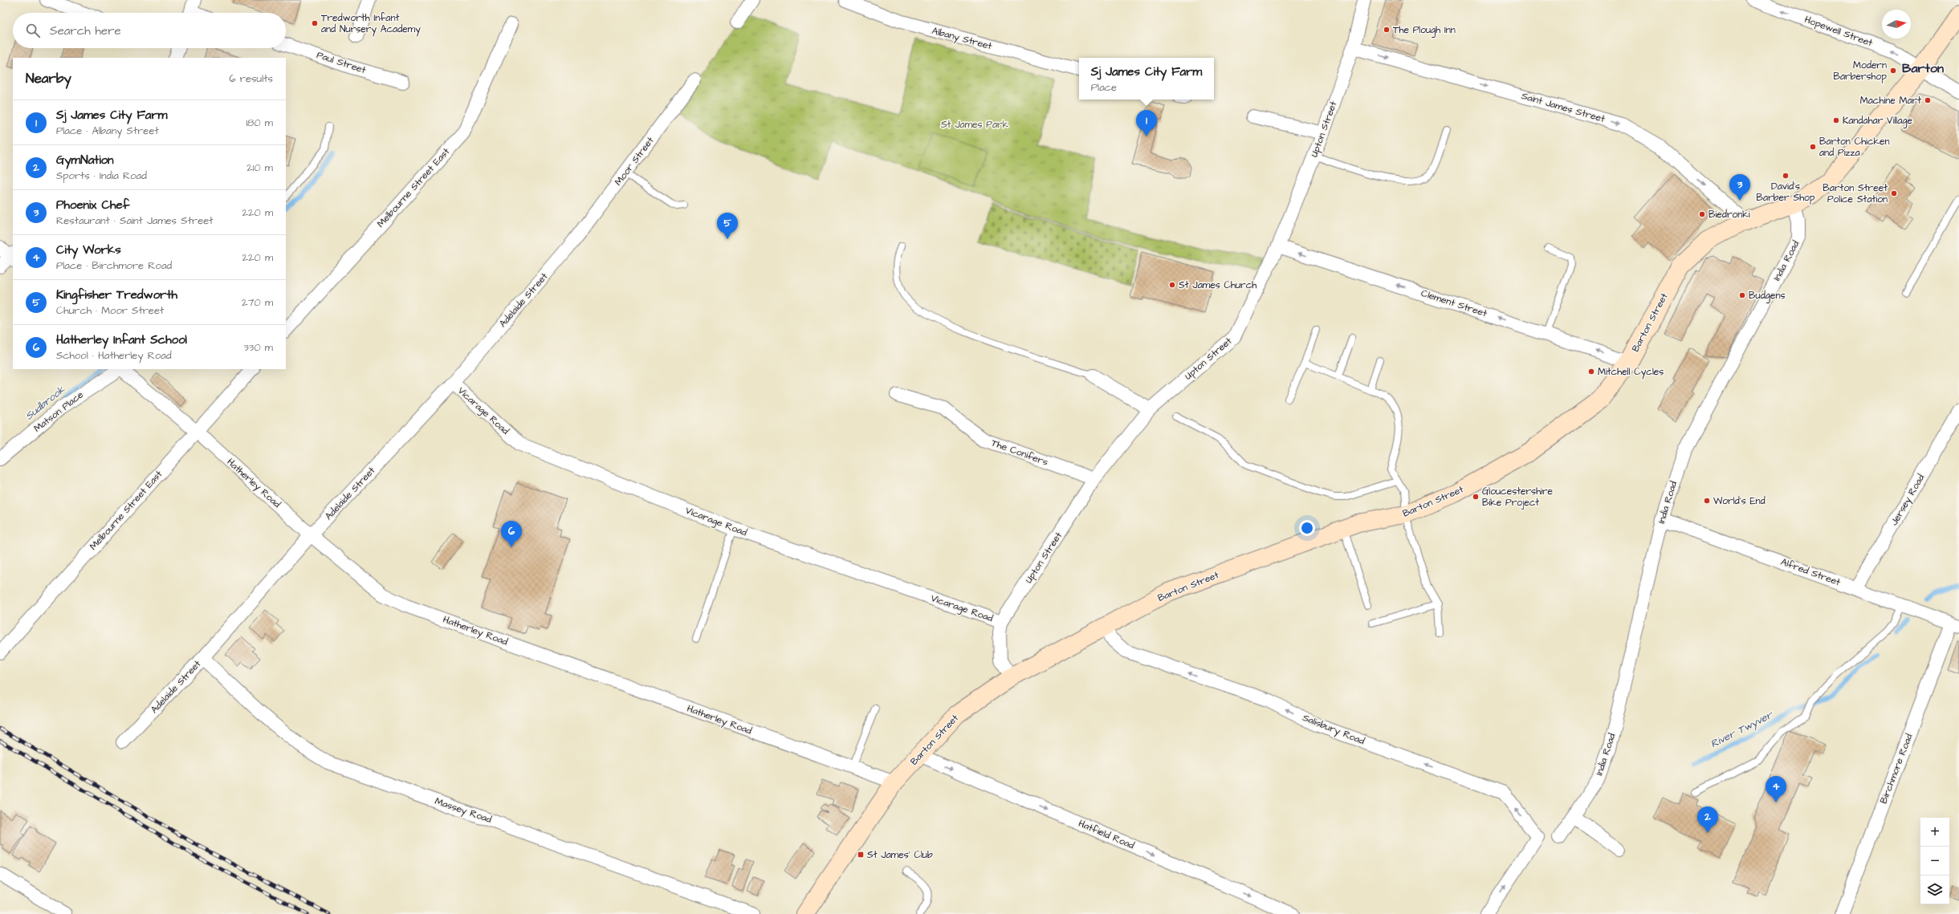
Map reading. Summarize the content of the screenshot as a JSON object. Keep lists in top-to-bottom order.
{
  "streets": {
    "main road": ["Barton Street"],
    "street": [
      "Hopewell Street",
      "Albany Street",
      "Paul Street",
      "Saint James Street",
      "Upton Street",
      "Moor Street",
      "Melbourne Street East",
      "India Road",
      "Adelaide Street",
      "Clement Street",
      "Vicarage Road",
      "Matson Place",
      "The Conifers",
      "Hatherley Road",
      "Jersey Road",
      "Alfred Street",
      "Salisbury Road",
      "Birchmore Road",
      "Massey Road",
      "Hatfield Road"
    ]
  },
  "crossings": [
    ["Hopewell Street", "Barton Street"],
    ["Saint James Street", "Upton Street"],
    ["Saint James Street", "Barton Street"],
    ["Upton Street", "Clement Street"],
    ["Upton Street", "Barton Street"],
    ["Upton Street", "Vicarage Road"],
    ["Upton Street", "The Conifers"],
    ["Moor Street", "Adelaide Street"],
    ["Melbourne Street East", "Hatherley Road"],
    ["India Road", "Barton Street"],
    ["India Road", "Alfred Street"],
    ["Adelaide Street", "Vicarage Road"],
    ["Adelaide Street", "Hatherley Road"],
    ["Adelaide Street", "Massey Road"],
    ["Clement Street", "Barton Street"],
    ["Barton Street", "Hatherley Road"],
    ["Barton Street", "Salisbury Road"],
    ["Barton Street", "Hatfield Road"],
    ["Jersey Road", "Alfred Street"],
    ["Alfred Street", "Birchmore Road"]
  ],
  "one_way": [
    "Hopewell Street",
    "Saint James Street",
    "Clement Street",
    "Salisbury Road",
    "Hatfield Road"
  ],
  "districts": ["Barton"],
  "water": ["Sudbrook", "River Twyver"],
  "parks": ["St James Park"],
  "places": {
    "other": [
      "Tredworth Infant and Nursery Academy",
      "The Plough Inn",
      "Modern Barbershop",
      "Machine Mart",
      "Kandahar Village",
      "Barton Chicken and Pizza",
      "David's Barber Shop",
      "Barton Street Police Station",
      "Biedronki",
      "St James Church",
      "Budgens",
      "Mitchell Cycles",
      "Gloucestershire Bike Project",
      "World's End"
    ],
    "transit": ["St James' Club"]
  },
  "north": "right",
  "page": {
    "search": "Search here",
    "popup": ["Sj James City Farm", "Place"],
    "heading": ["Nearby", "6 results"],
    "list": [
      {
        "mark": "1",
        "name": "Sj James City Farm",
        "note": "Place · Albany Street",
        "value": "180 m"
      },
      {
        "mark": "2",
        "name": "GymNation",
        "note": "Sports · India Road",
        "value": "210 m"
      },
      {
        "mark": "3",
        "name": "Phoenix Chef",
        "note": "Restaurant · Saint James Street",
        "value": "220 m"
      },
      {
        "mark": "4",
        "name": "City Works",
        "note": "Place · Birchmore Road",
        "value": "220 m"
      },
      {
        "mark": "5",
        "name": "Kingfisher Tredworth",
        "note": "Church · Moor Street",
        "value": "270 m"
      },
      {
        "mark": "6",
        "name": "Hatherley Infant School",
        "note": "School · Hatherley Road",
        "value": "330 m"
      }
    ],
    "pins": [
      "1",
      "3",
      "5",
      "6",
      "4",
      "2"
    ],
    "map_buttons": ["+", "−"]
  }
}
